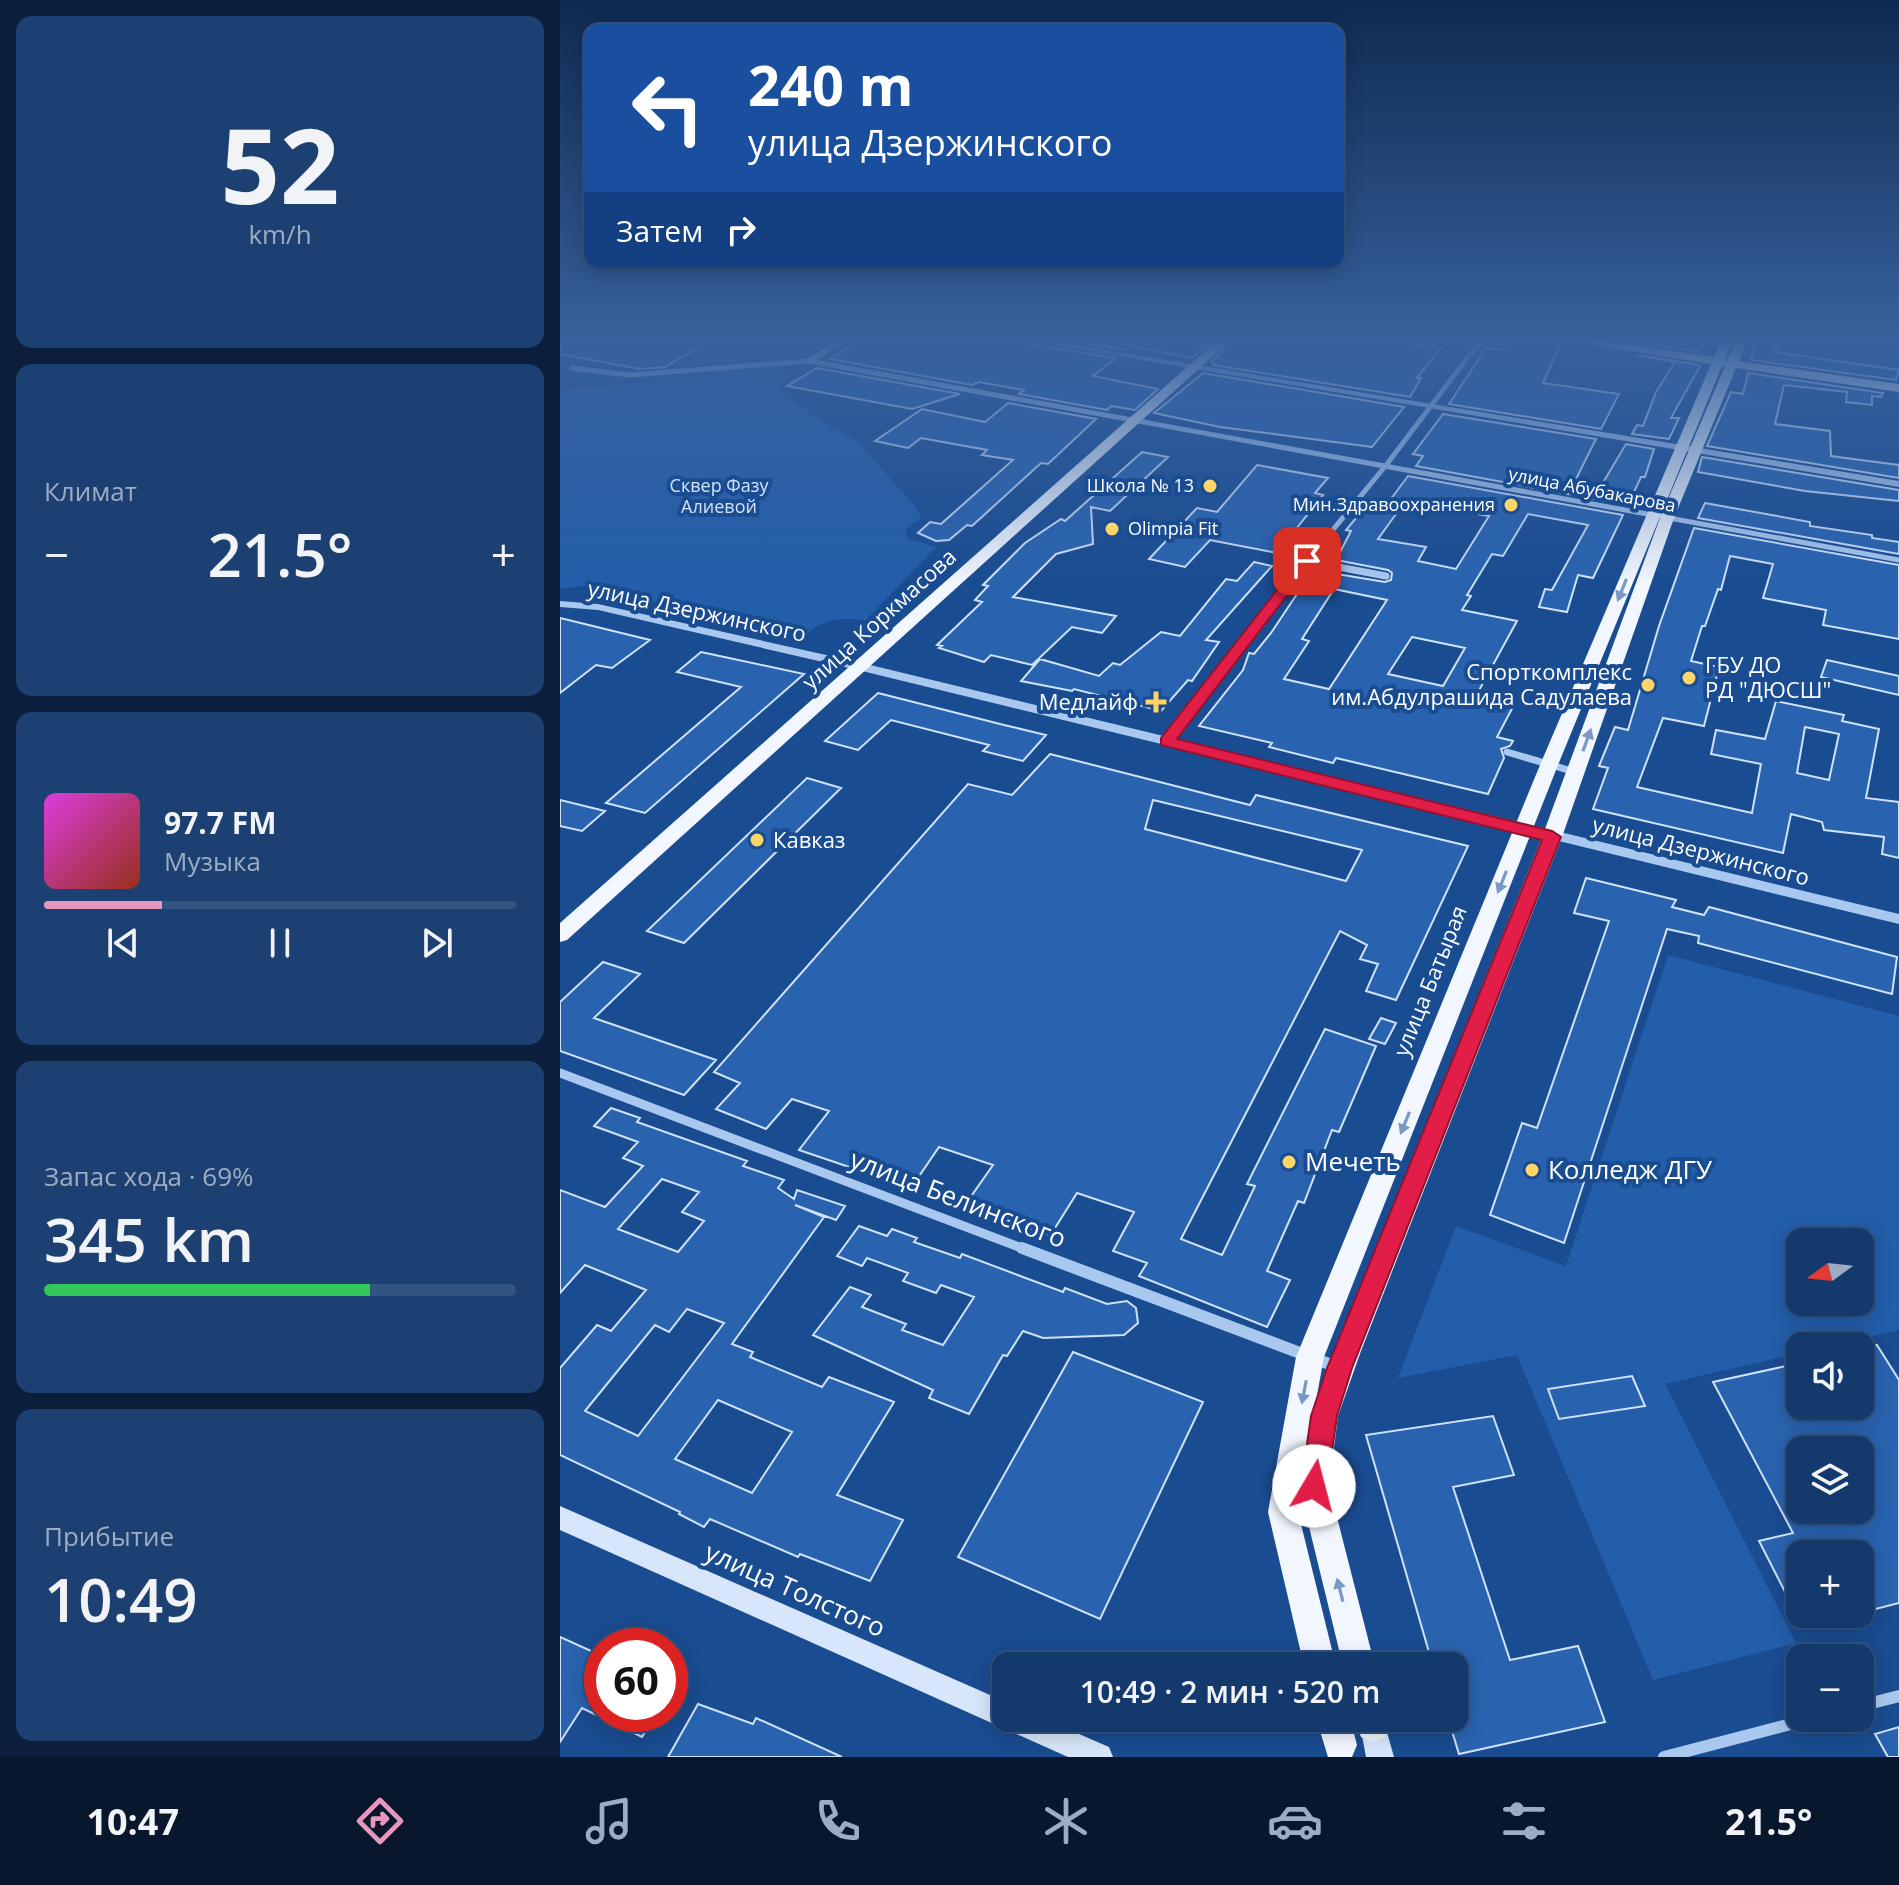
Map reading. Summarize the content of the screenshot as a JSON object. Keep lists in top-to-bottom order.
{
  "streets": {
    "main road": ["улица Коркмасова", "улица Батырая", "улица Толстого"],
    "street": ["улица Абубакарова", "улица Дзержинского", "улица Белинского"]
  },
  "crossings": [
    ["улица Абубакарова", "улица Коркмасова"],
    ["улица Абубакарова", "улица Батырая"],
    ["улица Дзержинского", "улица Коркмасова"],
    ["улица Дзержинского", "улица Батырая"],
    ["улица Батырая", "улица Белинского"]
  ],
  "parks": ["Сквер Фазу Алиевой"],
  "places": {
    "other": [
      "Школа № 13",
      "Мин.Здравоохранения",
      "Olimpia Fit",
      "ГБУ ДО РД \"ДЮСШ\"",
      "Спорткомплекс им.Абдулрашида Садулаева",
      "Кавказ",
      "Мечеть",
      "Колледж ДГУ"
    ],
    "health": ["Медлайф"]
  },
  "north": "left",
  "page": {
    "tile": [
      ["52", "km/h"],
      "Климат",
      ["Запас хода · 69%", "345 km"],
      ["Прибытие", "10:49"]
    ],
    "turn": ["240 m", "улица Дзержинского"],
    "then": "Затем",
    "heat": ["−", "21.5°", "+"],
    "song": ["97.7 FM", "Музыка"],
    "map_buttons": ["+", "−"],
    "limit": "60",
    "trip": "10:49 · 2 мин · 520 m",
    "tabs": ["10:47", "21.5°"]
  }
}
